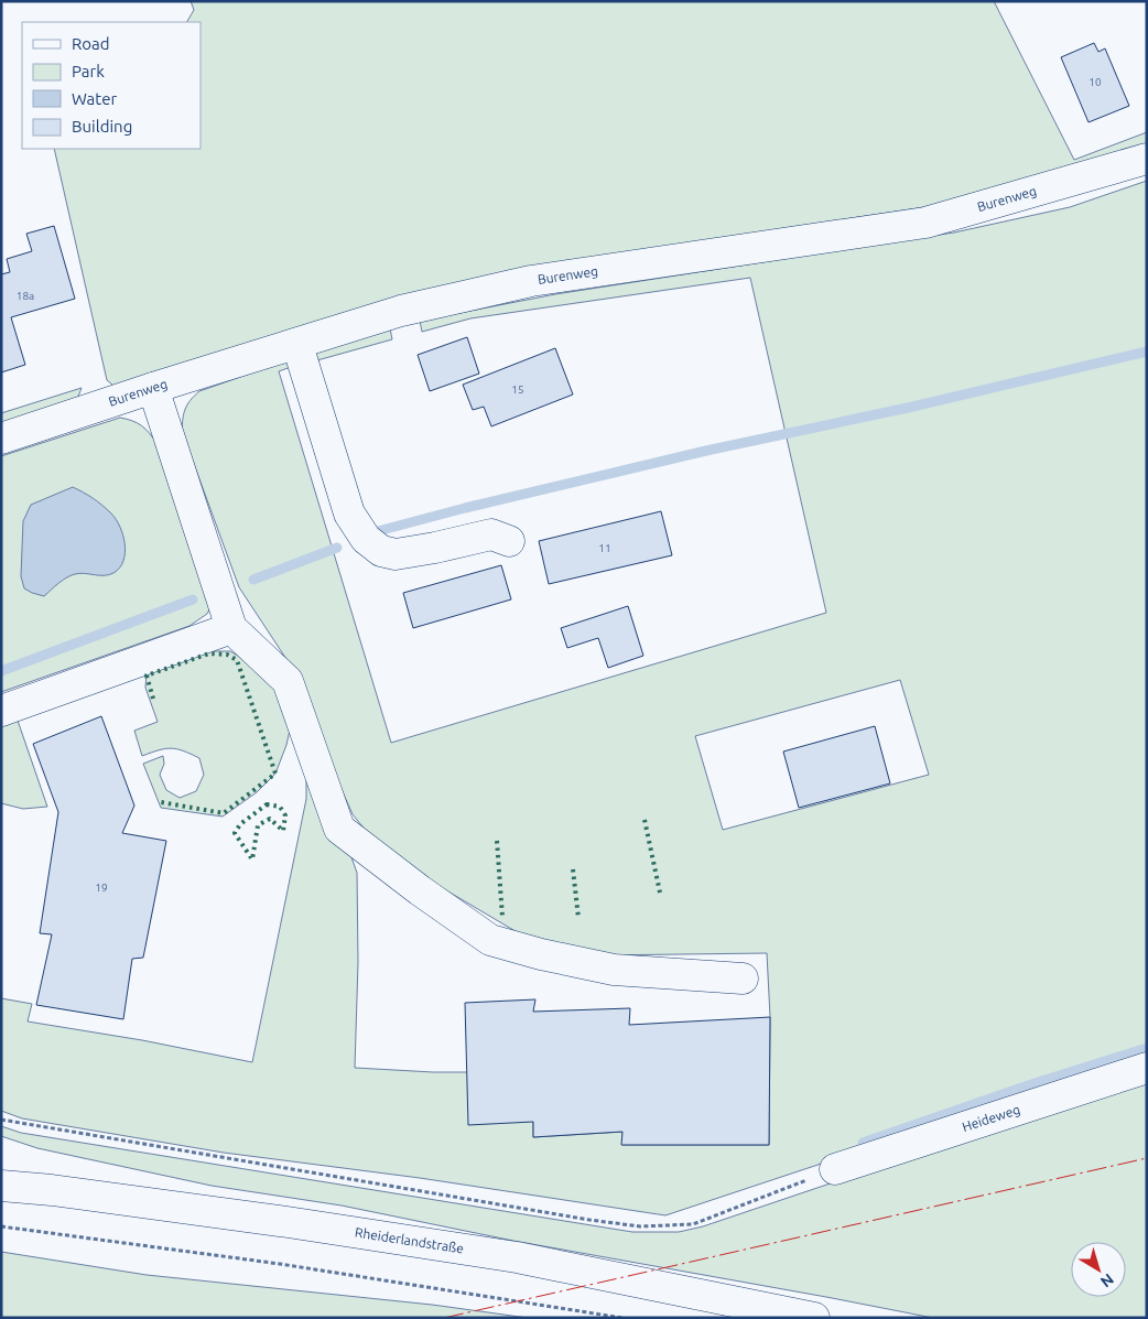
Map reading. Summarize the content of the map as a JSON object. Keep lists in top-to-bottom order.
{
  "streets": {
    "street": ["Burenweg", "Heideweg", "Rheiderlandstraße"]
  },
  "house_numbers": [
    "10",
    "18a",
    "15",
    "11",
    "19"
  ],
  "legend": [
    "Road",
    "Park",
    "Water",
    "Building"
  ],
  "north": "bottom right"
}
